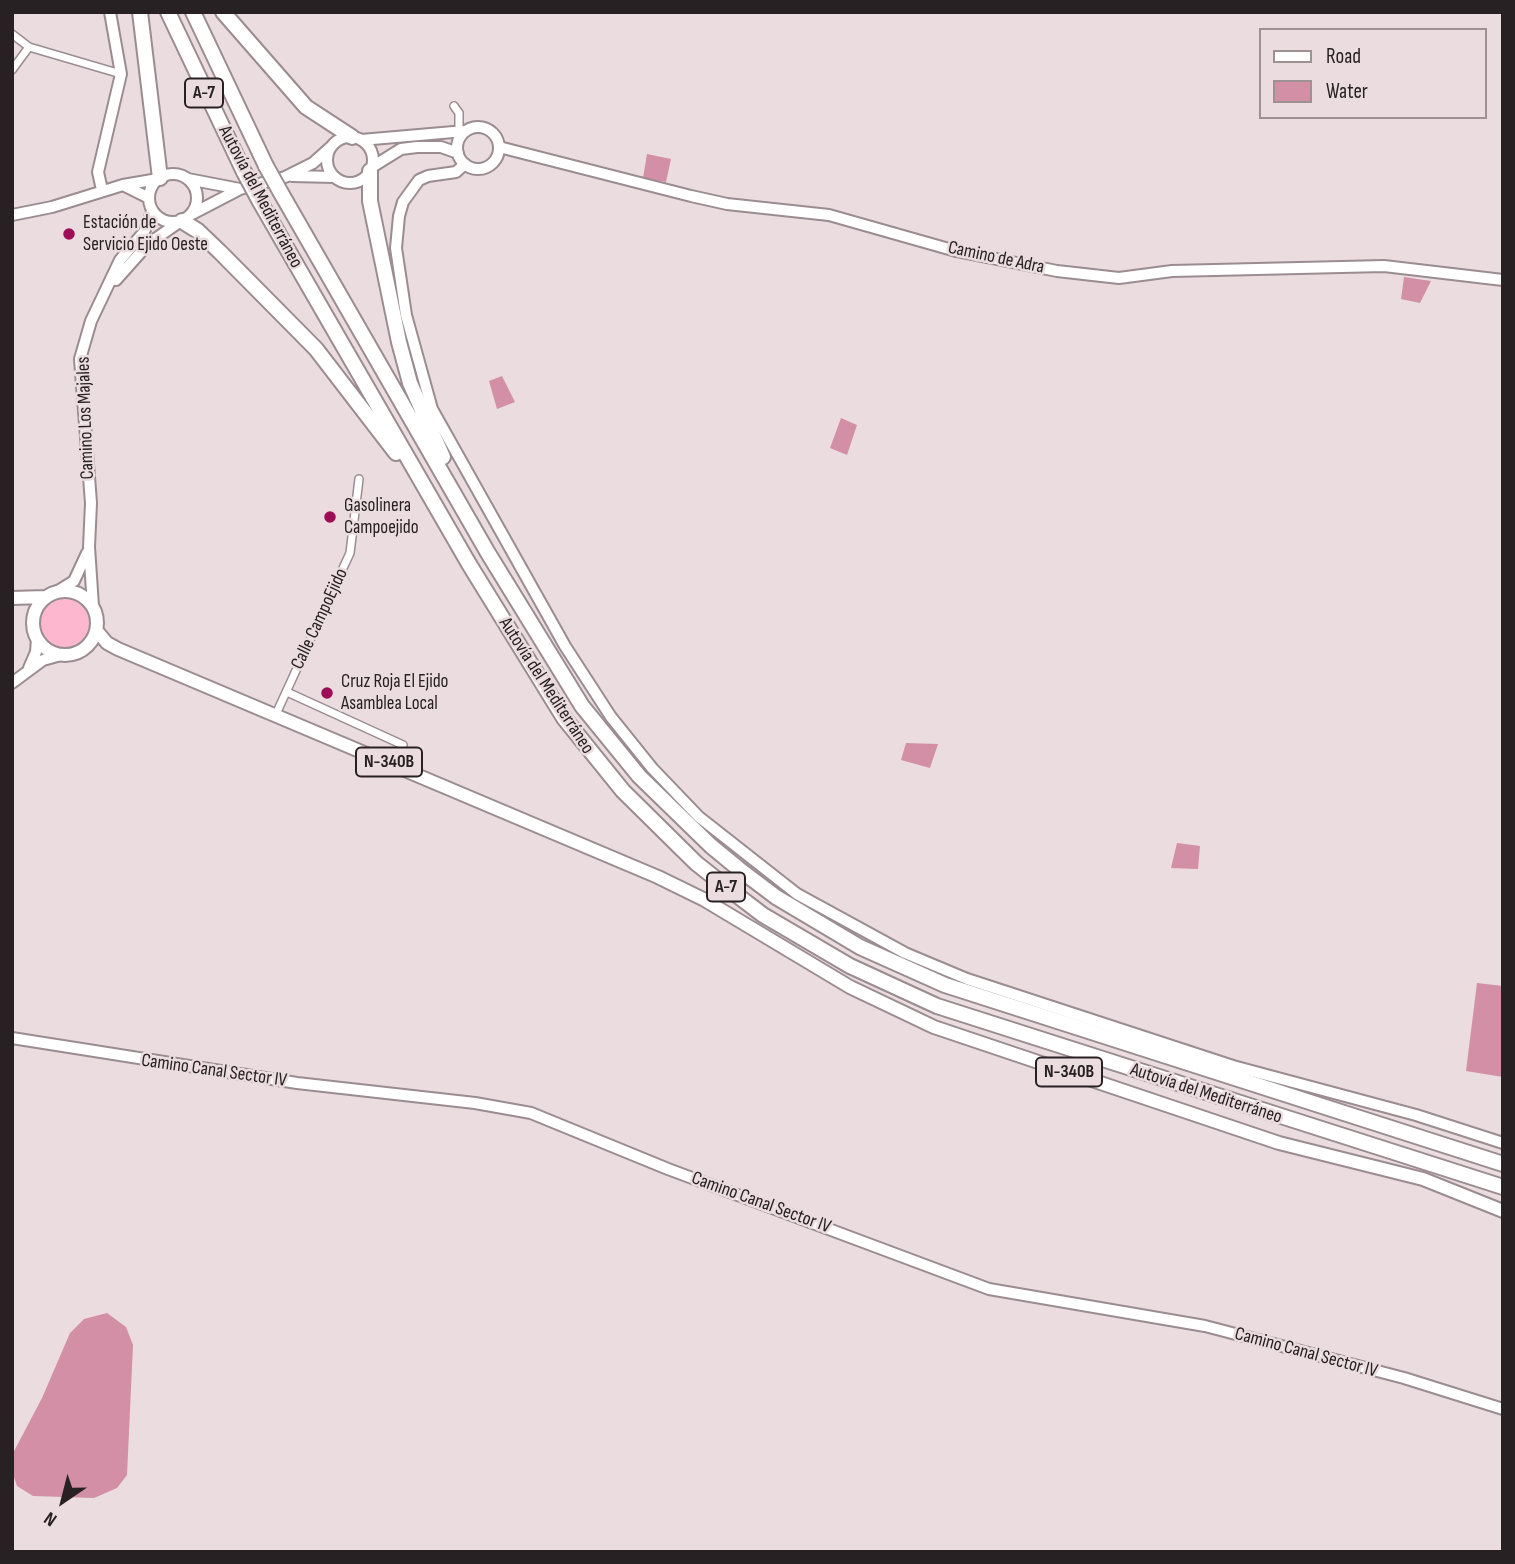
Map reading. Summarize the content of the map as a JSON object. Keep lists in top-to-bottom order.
{
  "streets": {
    "highway": ["A-7", "Autovía del Mediterráneo"],
    "main road": ["N-340B"],
    "street": [
      "Camino de Adra",
      "Camino Los Majales",
      "Calle CampoEjido",
      "Camino Canal Sector IV"
    ]
  },
  "crossings": [
    ["Camino Los Majales", "N-340B"],
    ["Calle CampoEjido", "N-340B"]
  ],
  "places": ["Estación de Servicio Ejido Oeste", "Gasolinera Campoejido", "Cruz Roja El Ejido Asamblea Local"],
  "legend": ["Road", "Water"],
  "north": "bottom left"
}
